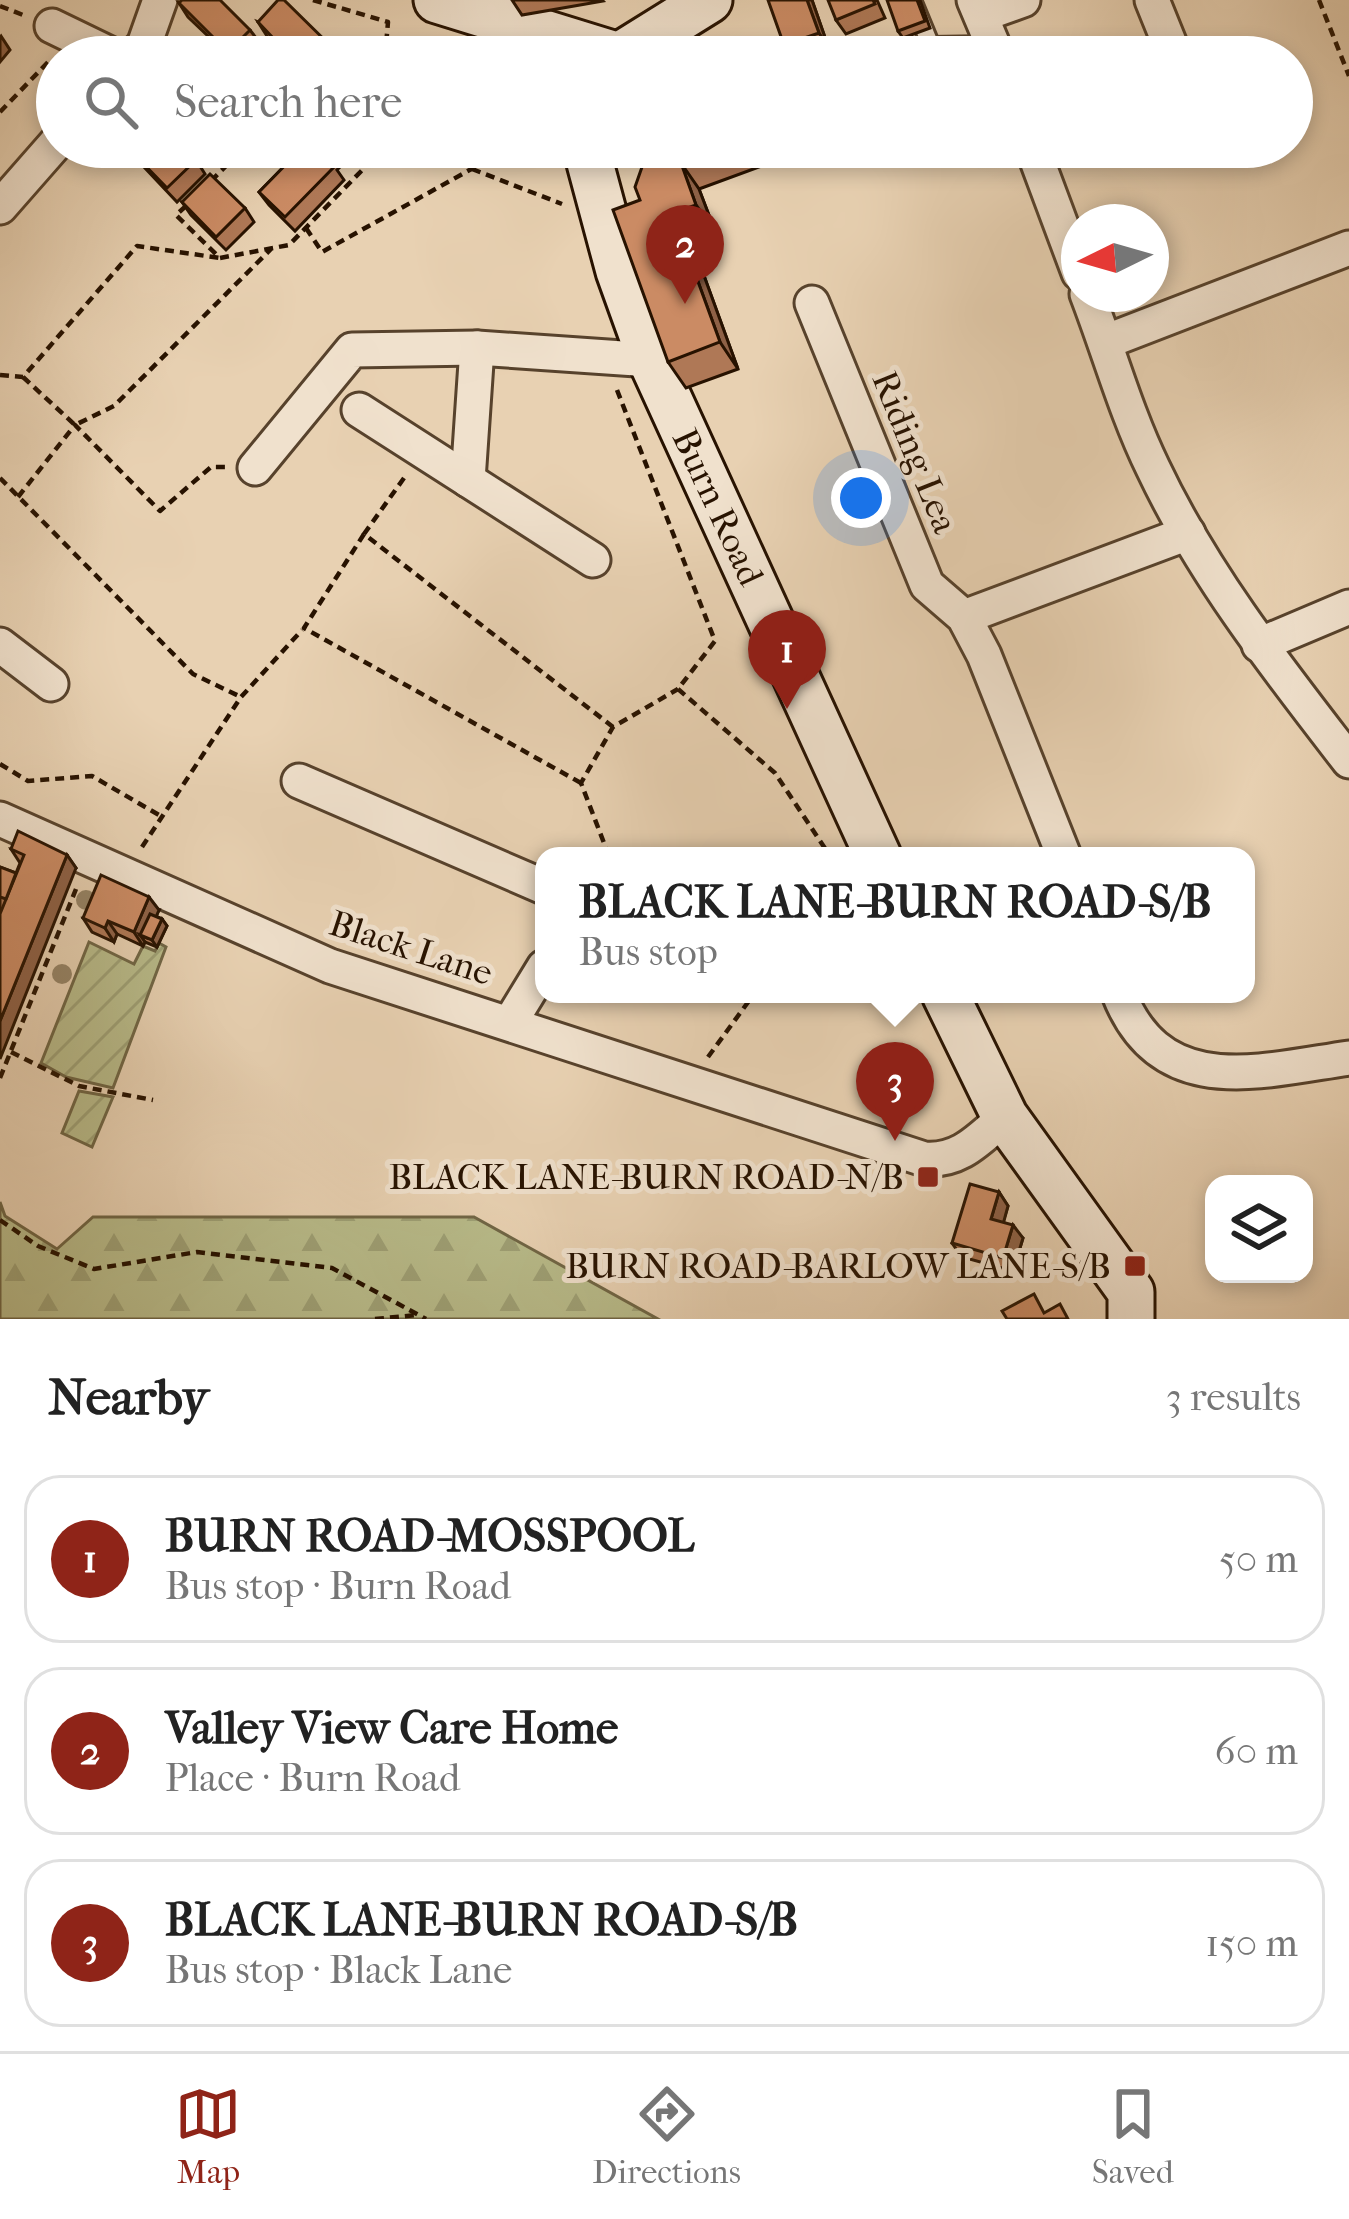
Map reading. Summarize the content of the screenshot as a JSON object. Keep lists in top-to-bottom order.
{
  "streets": {
    "street": ["Riding Lea", "Burn Road", "Black Lane"]
  },
  "places": {
    "transit": ["BLACK LANE-BURN ROAD-N/B", "BURN ROAD-BARLOW LANE-S/B"]
  },
  "north": "left",
  "page": {
    "search": "Search here",
    "pins": ["2", "1", "3"],
    "popup": ["BLACK LANE-BURN ROAD-S/B", "Bus stop"],
    "heading": ["Nearby", "3 results"],
    "list": [
      {
        "mark": "1",
        "name": "BURN ROAD-MOSSPOOL",
        "note": "Bus stop · Burn Road",
        "value": "50 m"
      },
      {
        "mark": "2",
        "name": "Valley View Care Home",
        "note": "Place · Burn Road",
        "value": "60 m"
      },
      {
        "mark": "3",
        "name": "BLACK LANE-BURN ROAD-S/B",
        "note": "Bus stop · Black Lane",
        "value": "150 m"
      }
    ],
    "nav": ["Map", "Directions", "Saved"]
  }
}
